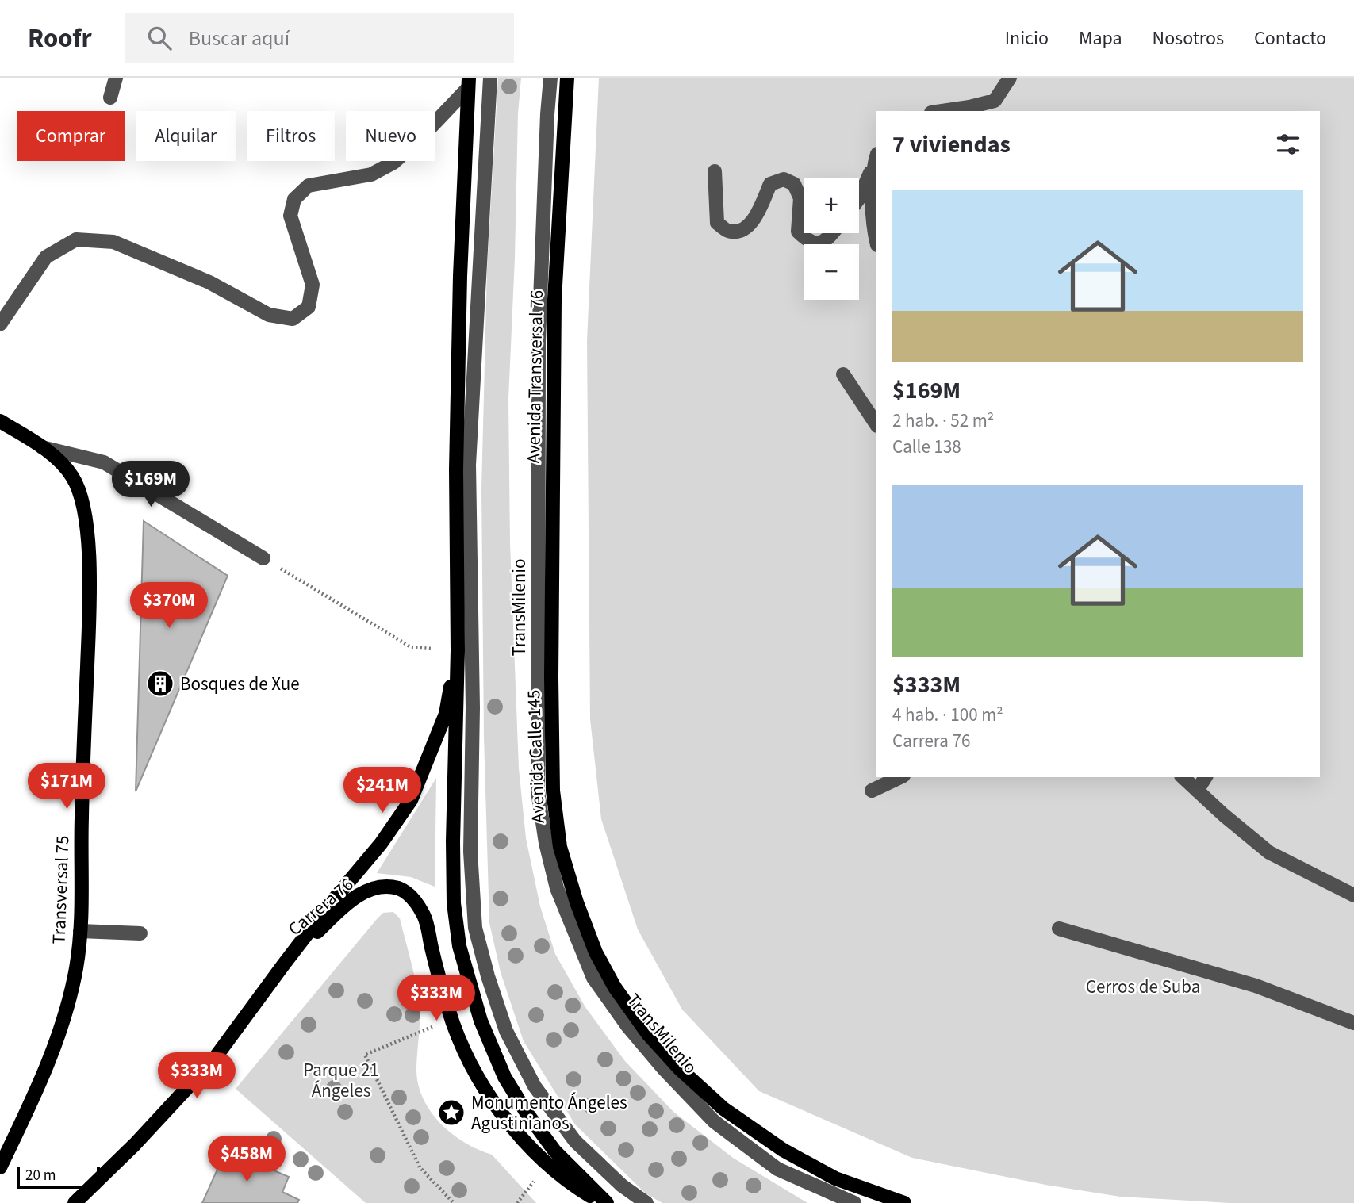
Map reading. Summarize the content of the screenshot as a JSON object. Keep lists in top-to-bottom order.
{
  "streets": {
    "main road": [
      "Avenida Transversal 76",
      "Avenida Calle 145",
      "Transversal 75",
      "Carrera 76"
    ],
    "street": ["TransMilenio"]
  },
  "crossings": [
    ["Avenida Transversal 76", "Avenida Calle 145"]
  ],
  "parks": ["Cerros de Suba", "Parque 21 Ángeles"],
  "places": {
    "building": ["Bosques de Xue"],
    "place": ["Monumento Ángeles Agustinianos"]
  },
  "scale_bar": "20 m",
  "page": {
    "header": "Roofr",
    "search": "Buscar aquí",
    "nav": [
      "Inicio",
      "Mapa",
      "Nosotros",
      "Contacto"
    ],
    "chip": [
      "Comprar",
      "Alquilar",
      "Filtros",
      "Nuevo"
    ],
    "heading": "7 viviendas",
    "map_buttons": ["+", "−"],
    "list": [
      {
        "name": "$169M",
        "note": "2 hab. · 52 m² · Calle 138"
      },
      {
        "name": "$333M",
        "note": "4 hab. · 100 m² · Carrera 76"
      }
    ],
    "price": [
      "$169M",
      "$370M",
      "$171M",
      "$241M",
      "$333M",
      "$333M",
      "$458M"
    ],
    "scale": "20 m"
  }
}
